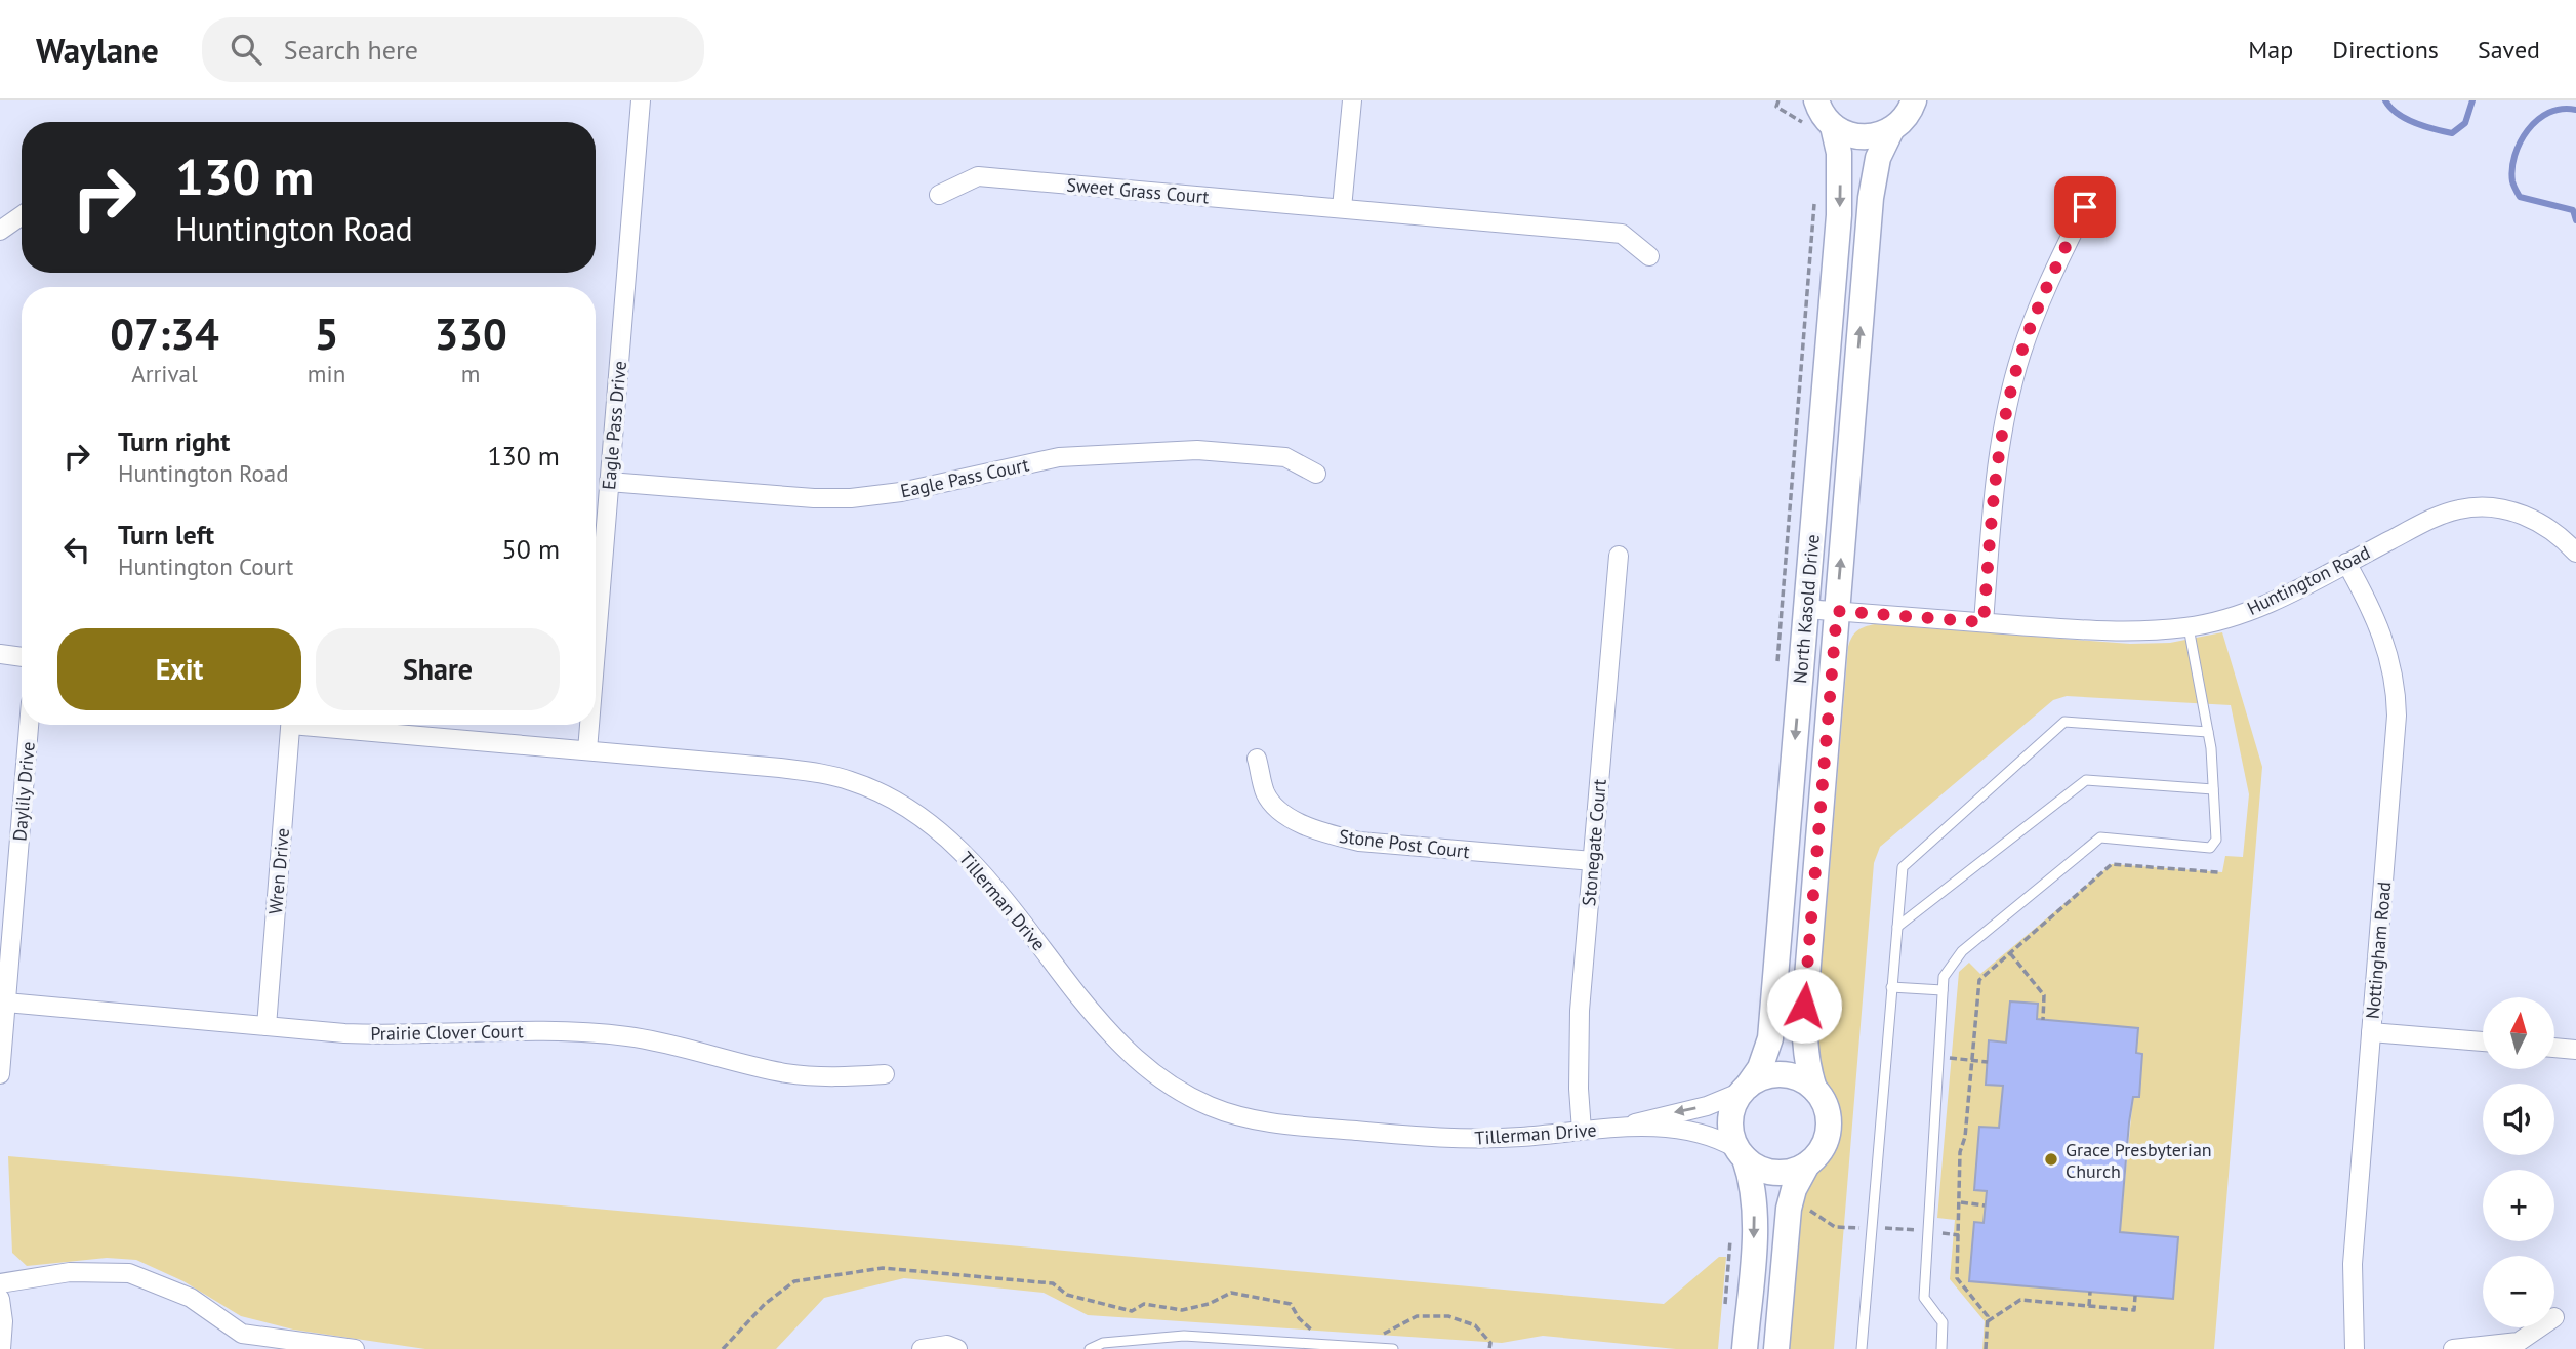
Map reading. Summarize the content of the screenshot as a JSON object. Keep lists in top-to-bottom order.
{
  "streets": {
    "main road": ["North Kasold Drive"],
    "street": [
      "Sweet Grass Court",
      "Eagle Pass Drive",
      "Eagle Pass Court",
      "Huntington Road",
      "Daylily Drive",
      "Stonegate Court",
      "Stone Post Court",
      "Wren Drive",
      "Tillerman Drive",
      "Nottingham Road",
      "Prairie Clover Court"
    ]
  },
  "crossings": [
    ["Eagle Pass Drive", "Eagle Pass Court"],
    ["Eagle Pass Drive", "Tillerman Drive"],
    ["Huntington Road", "North Kasold Drive"],
    ["Huntington Road", "Nottingham Road"],
    ["North Kasold Drive", "Tillerman Drive"],
    ["Daylily Drive", "Prairie Clover Court"],
    ["Stonegate Court", "Stone Post Court"],
    ["Stonegate Court", "Tillerman Drive"],
    ["Wren Drive", "Prairie Clover Court"]
  ],
  "places": ["Grace Presbyterian Church"],
  "north": "top",
  "page": {
    "header": "Waylane",
    "search": "Search here",
    "nav": ["Map", "Directions", "Saved"],
    "turn": ["130 m", "Huntington Road"],
    "eta": [
      "07:34",
      "Arrival",
      "5",
      "min",
      "330",
      "m"
    ],
    "list": [
      {
        "name": "Turn right",
        "note": "Huntington Road",
        "value": "130 m"
      },
      {
        "name": "Turn left",
        "note": "Huntington Court",
        "value": "50 m"
      }
    ],
    "buttons": ["Exit", "Share"],
    "map_buttons": ["+", "−"]
  }
}
